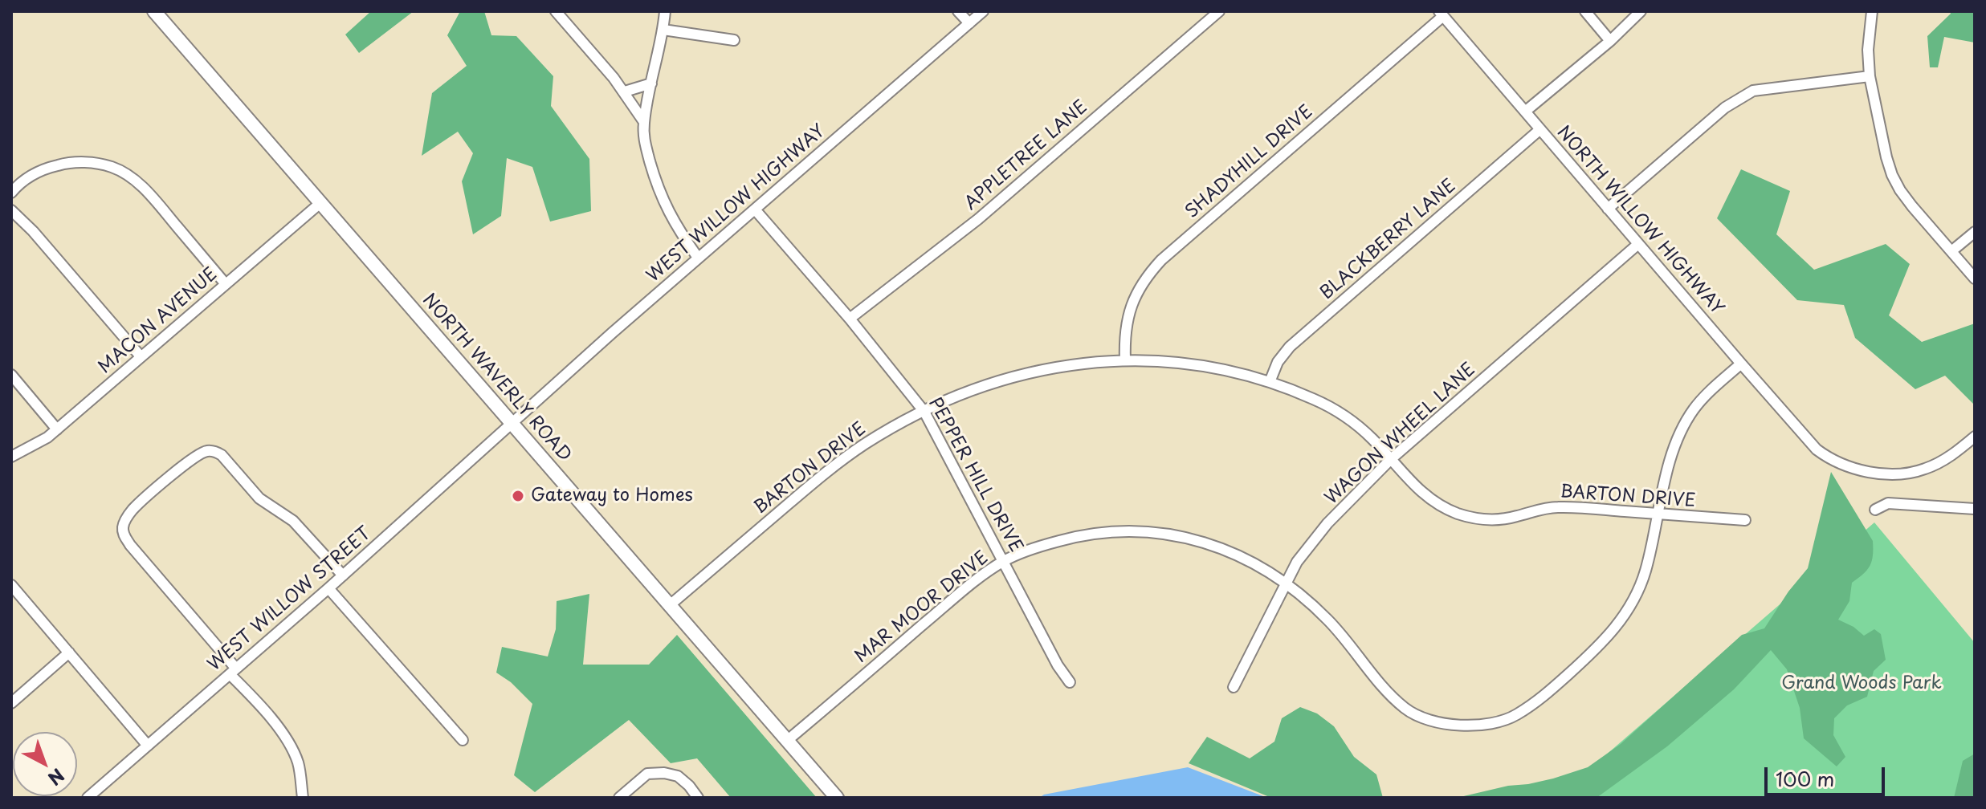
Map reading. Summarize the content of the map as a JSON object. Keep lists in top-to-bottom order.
{
  "streets": {
    "main road": ["NORTH WAVERLY ROAD"],
    "street": [
      "APPLETREE LANE",
      "SHADYHILL DRIVE",
      "WEST WILLOW HIGHWAY",
      "NORTH WILLOW HIGHWAY",
      "BLACKBERRY LANE",
      "MACON AVENUE",
      "WAGON WHEEL LANE",
      "BARTON DRIVE",
      "PEPPER HILL DRIVE",
      "WEST WILLOW STREET",
      "MAR MOOR DRIVE"
    ]
  },
  "crossings": [
    ["APPLETREE LANE", "PEPPER HILL DRIVE"],
    ["SHADYHILL DRIVE", "NORTH WILLOW HIGHWAY"],
    ["SHADYHILL DRIVE", "BARTON DRIVE"],
    ["WEST WILLOW HIGHWAY", "NORTH WAVERLY ROAD"],
    ["WEST WILLOW HIGHWAY", "PEPPER HILL DRIVE"],
    ["WEST WILLOW HIGHWAY", "WEST WILLOW STREET"],
    ["NORTH WILLOW HIGHWAY", "BLACKBERRY LANE"],
    ["NORTH WILLOW HIGHWAY", "WAGON WHEEL LANE"],
    ["NORTH WILLOW HIGHWAY", "MAR MOOR DRIVE"],
    ["BLACKBERRY LANE", "BARTON DRIVE"],
    ["MACON AVENUE", "NORTH WAVERLY ROAD"],
    ["NORTH WAVERLY ROAD", "BARTON DRIVE"],
    ["NORTH WAVERLY ROAD", "WEST WILLOW STREET"],
    ["NORTH WAVERLY ROAD", "MAR MOOR DRIVE"],
    ["WAGON WHEEL LANE", "BARTON DRIVE"],
    ["WAGON WHEEL LANE", "MAR MOOR DRIVE"],
    ["BARTON DRIVE", "PEPPER HILL DRIVE"],
    ["BARTON DRIVE", "MAR MOOR DRIVE"],
    ["PEPPER HILL DRIVE", "MAR MOOR DRIVE"]
  ],
  "parks": ["Grand Woods Park"],
  "places": ["Gateway to Homes"],
  "scale_bar": "100 m",
  "north": "bottom right"
}
